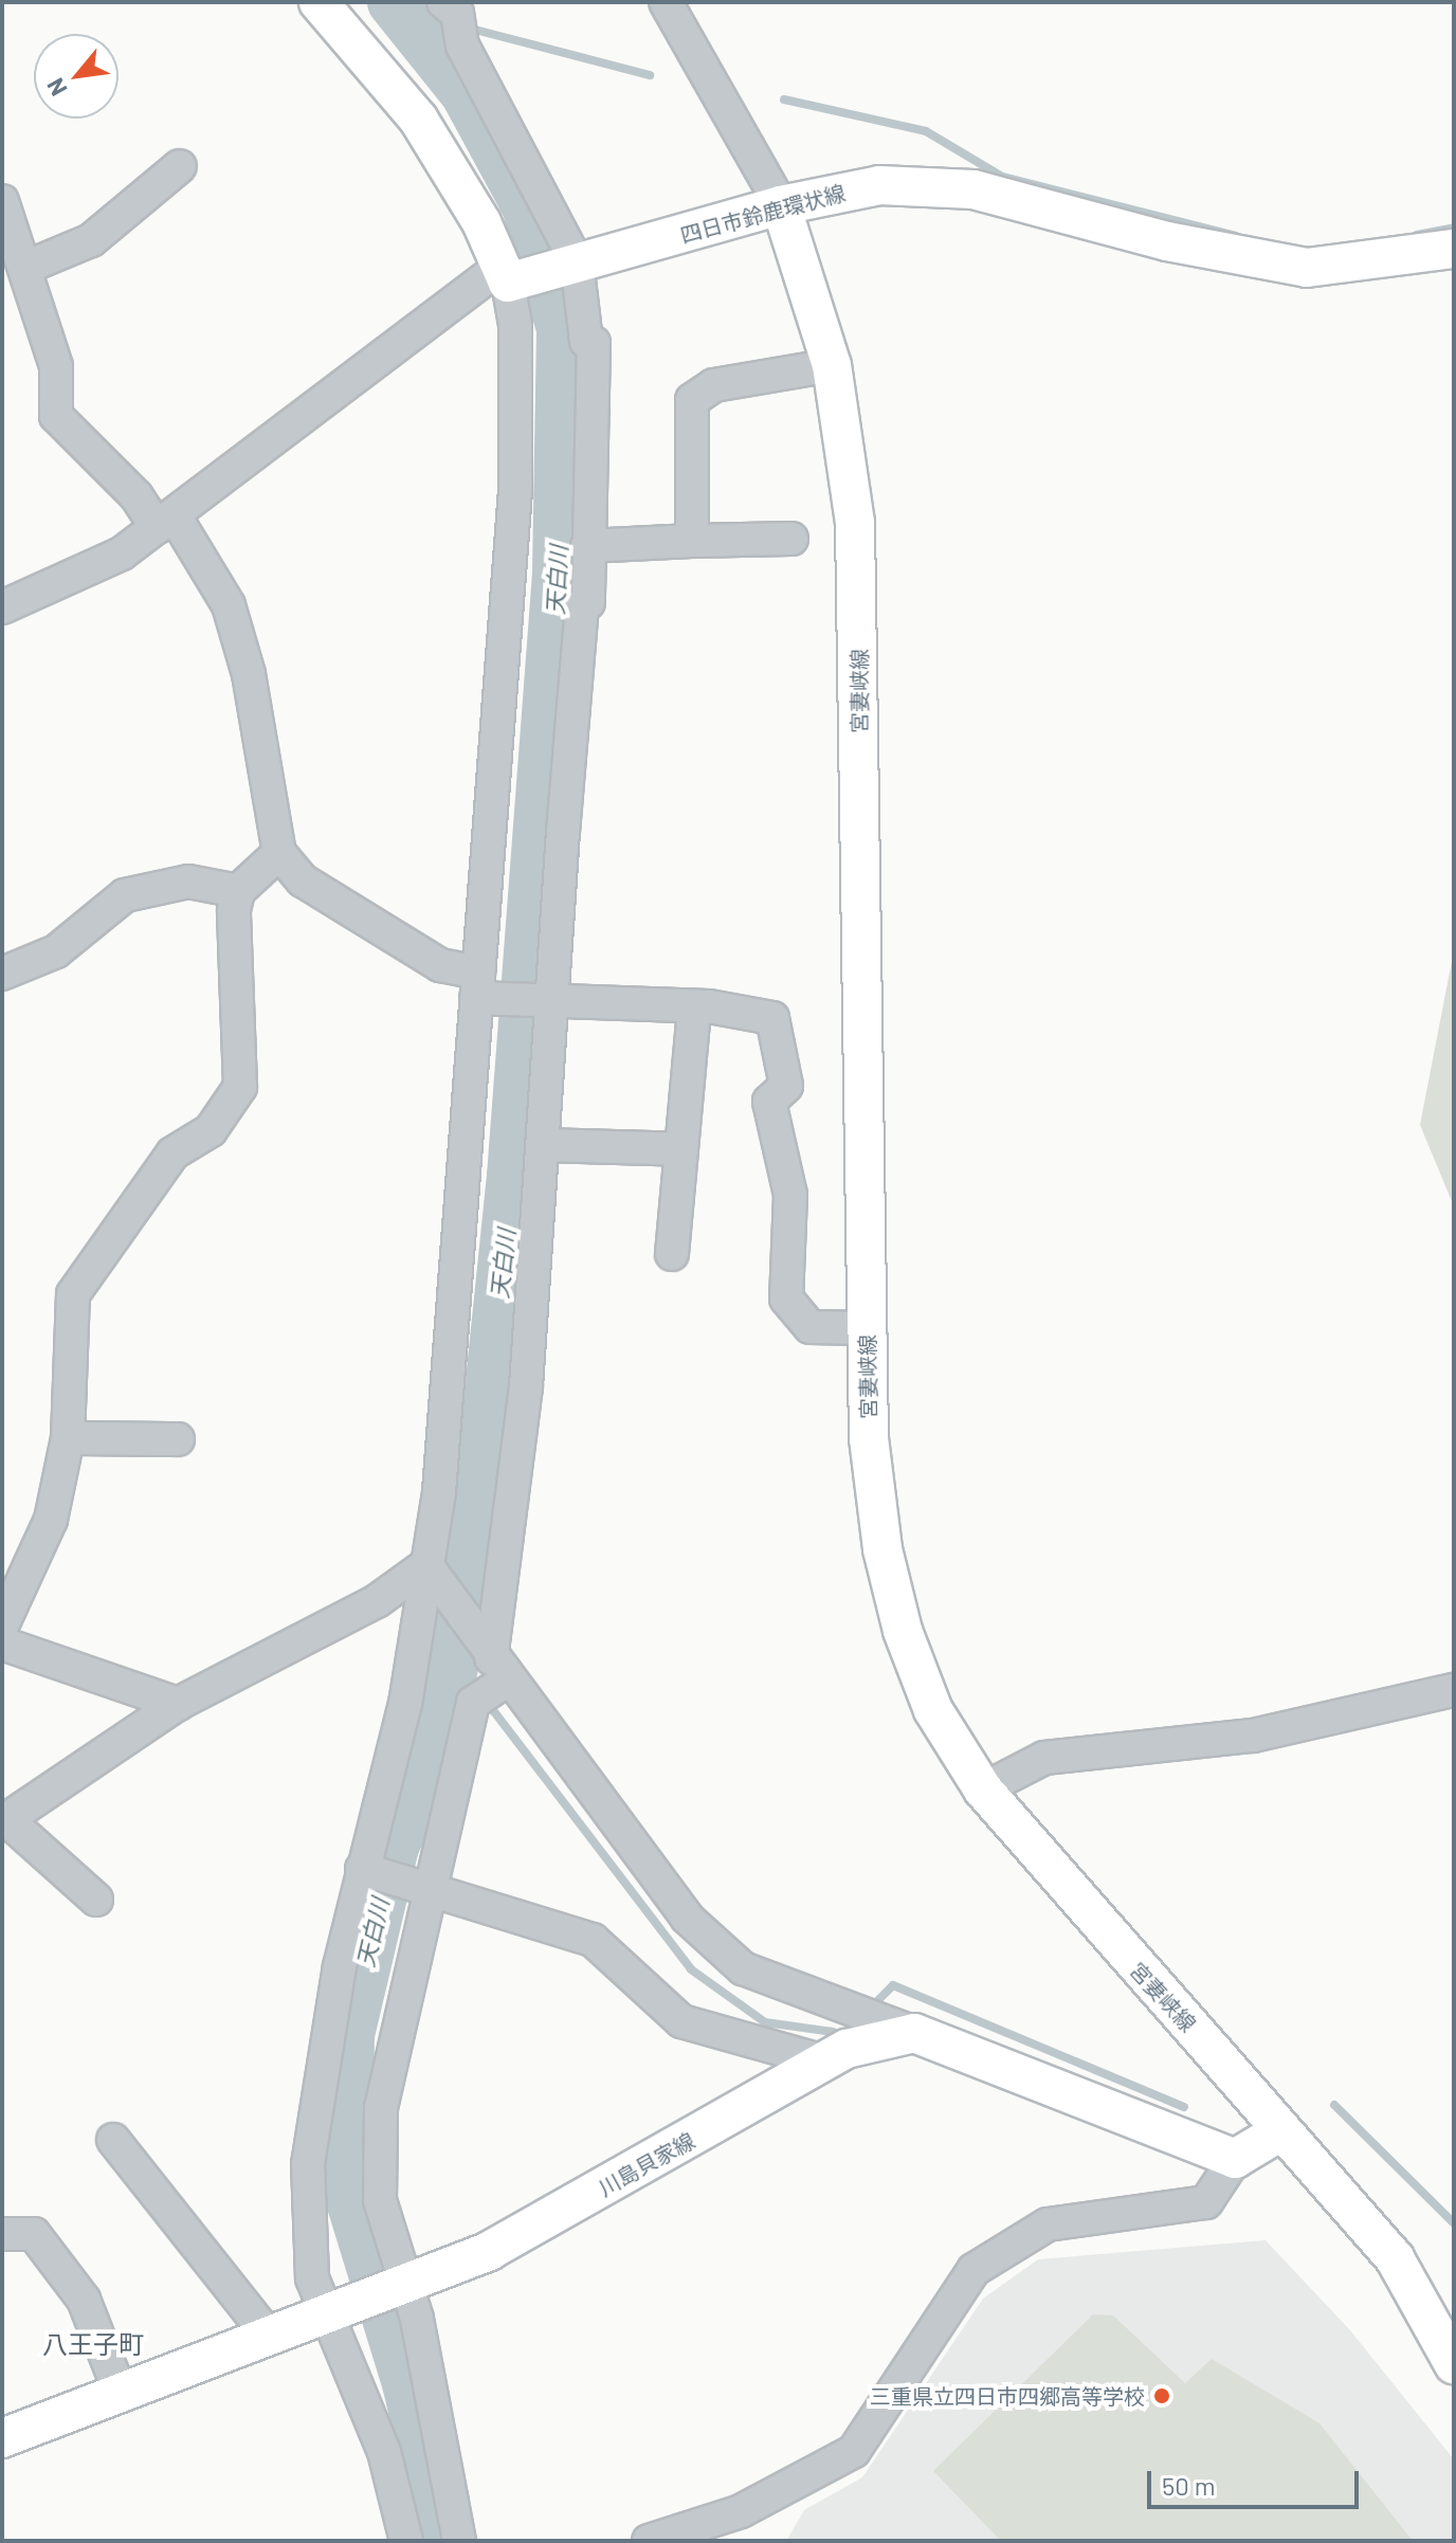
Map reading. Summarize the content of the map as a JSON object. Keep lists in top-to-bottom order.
{
  "streets": {
    "main road": ["四日市鈴鹿環状線", "宮妻峡線", "川島貝家線"]
  },
  "crossings": [
    ["四日市鈴鹿環状線", "宮妻峡線"]
  ],
  "districts": ["八王子町"],
  "water": ["天白川"],
  "places": ["三重県立四日市四郷高等学校"],
  "scale_bar": "50 m",
  "north": "bottom left"
}
